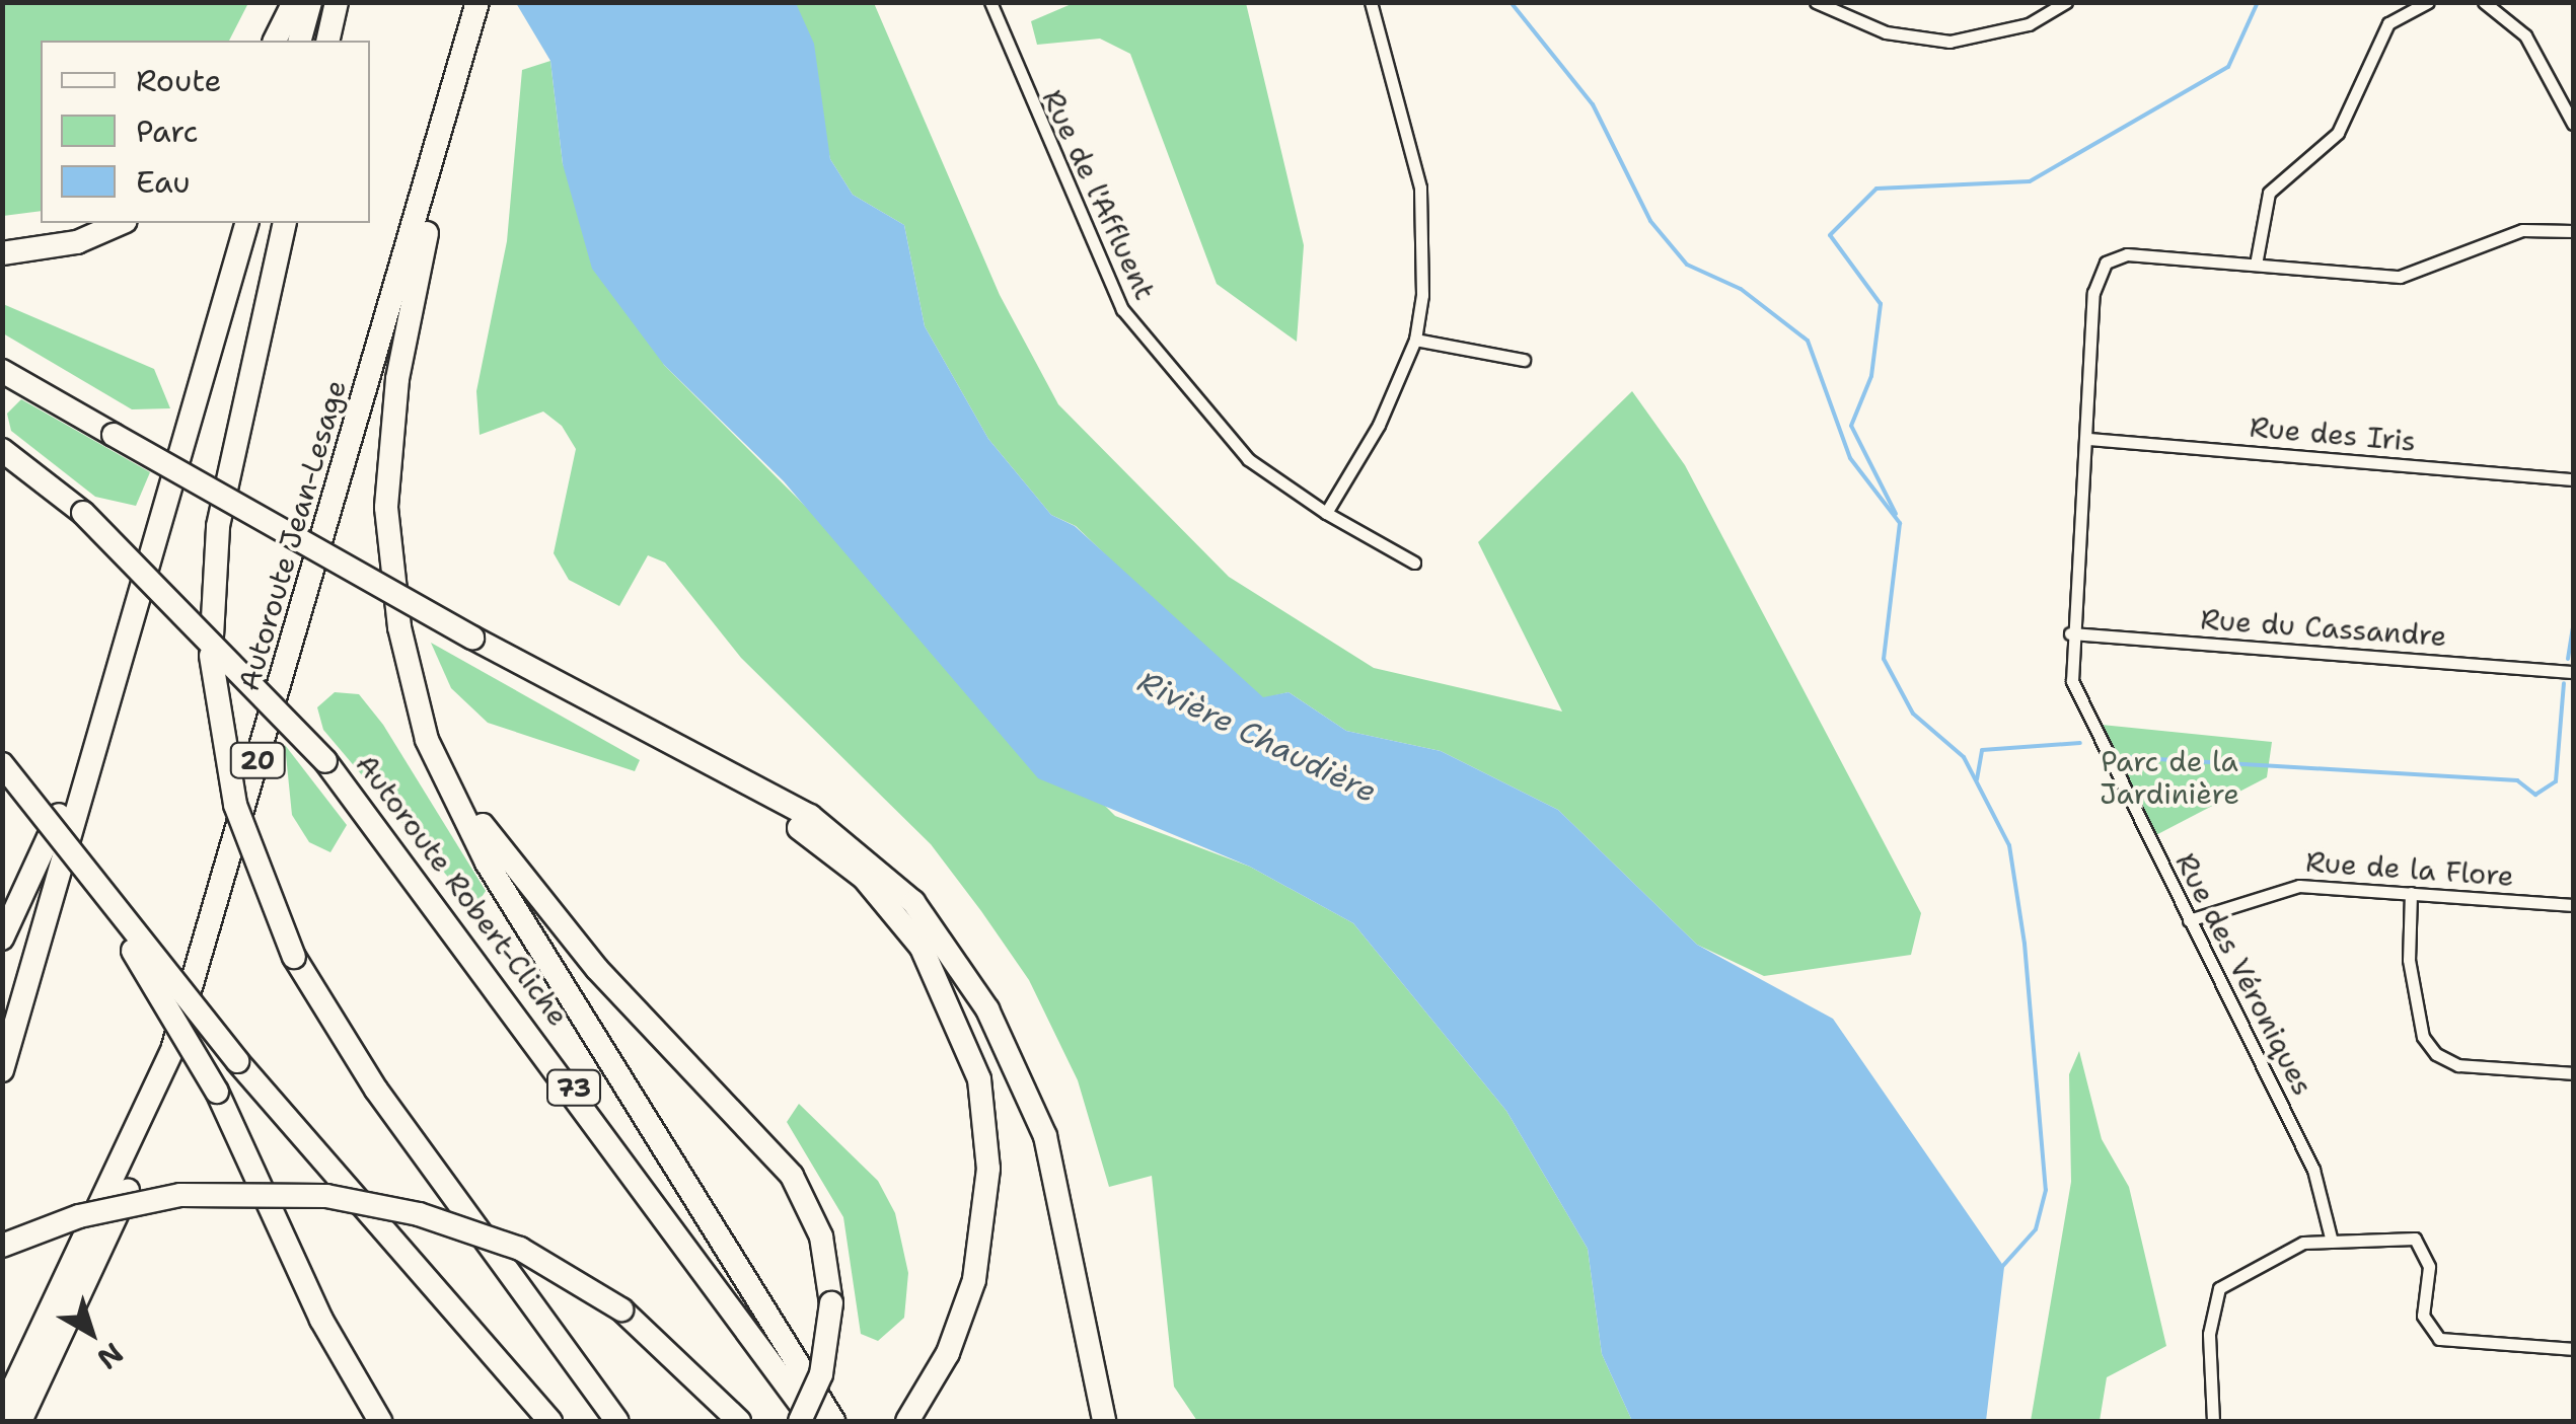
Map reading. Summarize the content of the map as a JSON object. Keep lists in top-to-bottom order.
{
  "streets": {
    "highway": [
      "Autoroute Jean-Lesage",
      "20",
      "Autoroute Robert-Cliche",
      "73"
    ],
    "street": [
      "Rue de l'Affluent",
      "Rue des Iris",
      "Rue du Cassandre",
      "Rue de la Flore",
      "Rue des Véroniques"
    ]
  },
  "crossings": [
    ["Rue des Iris", "Rue des Véroniques"],
    ["Rue du Cassandre", "Rue des Véroniques"],
    ["Rue de la Flore", "Rue des Véroniques"]
  ],
  "water": ["Rivière Chaudière"],
  "parks": ["Parc de la Jardinière"],
  "legend": ["Route", "Parc", "Eau"],
  "north": "bottom right"
}
